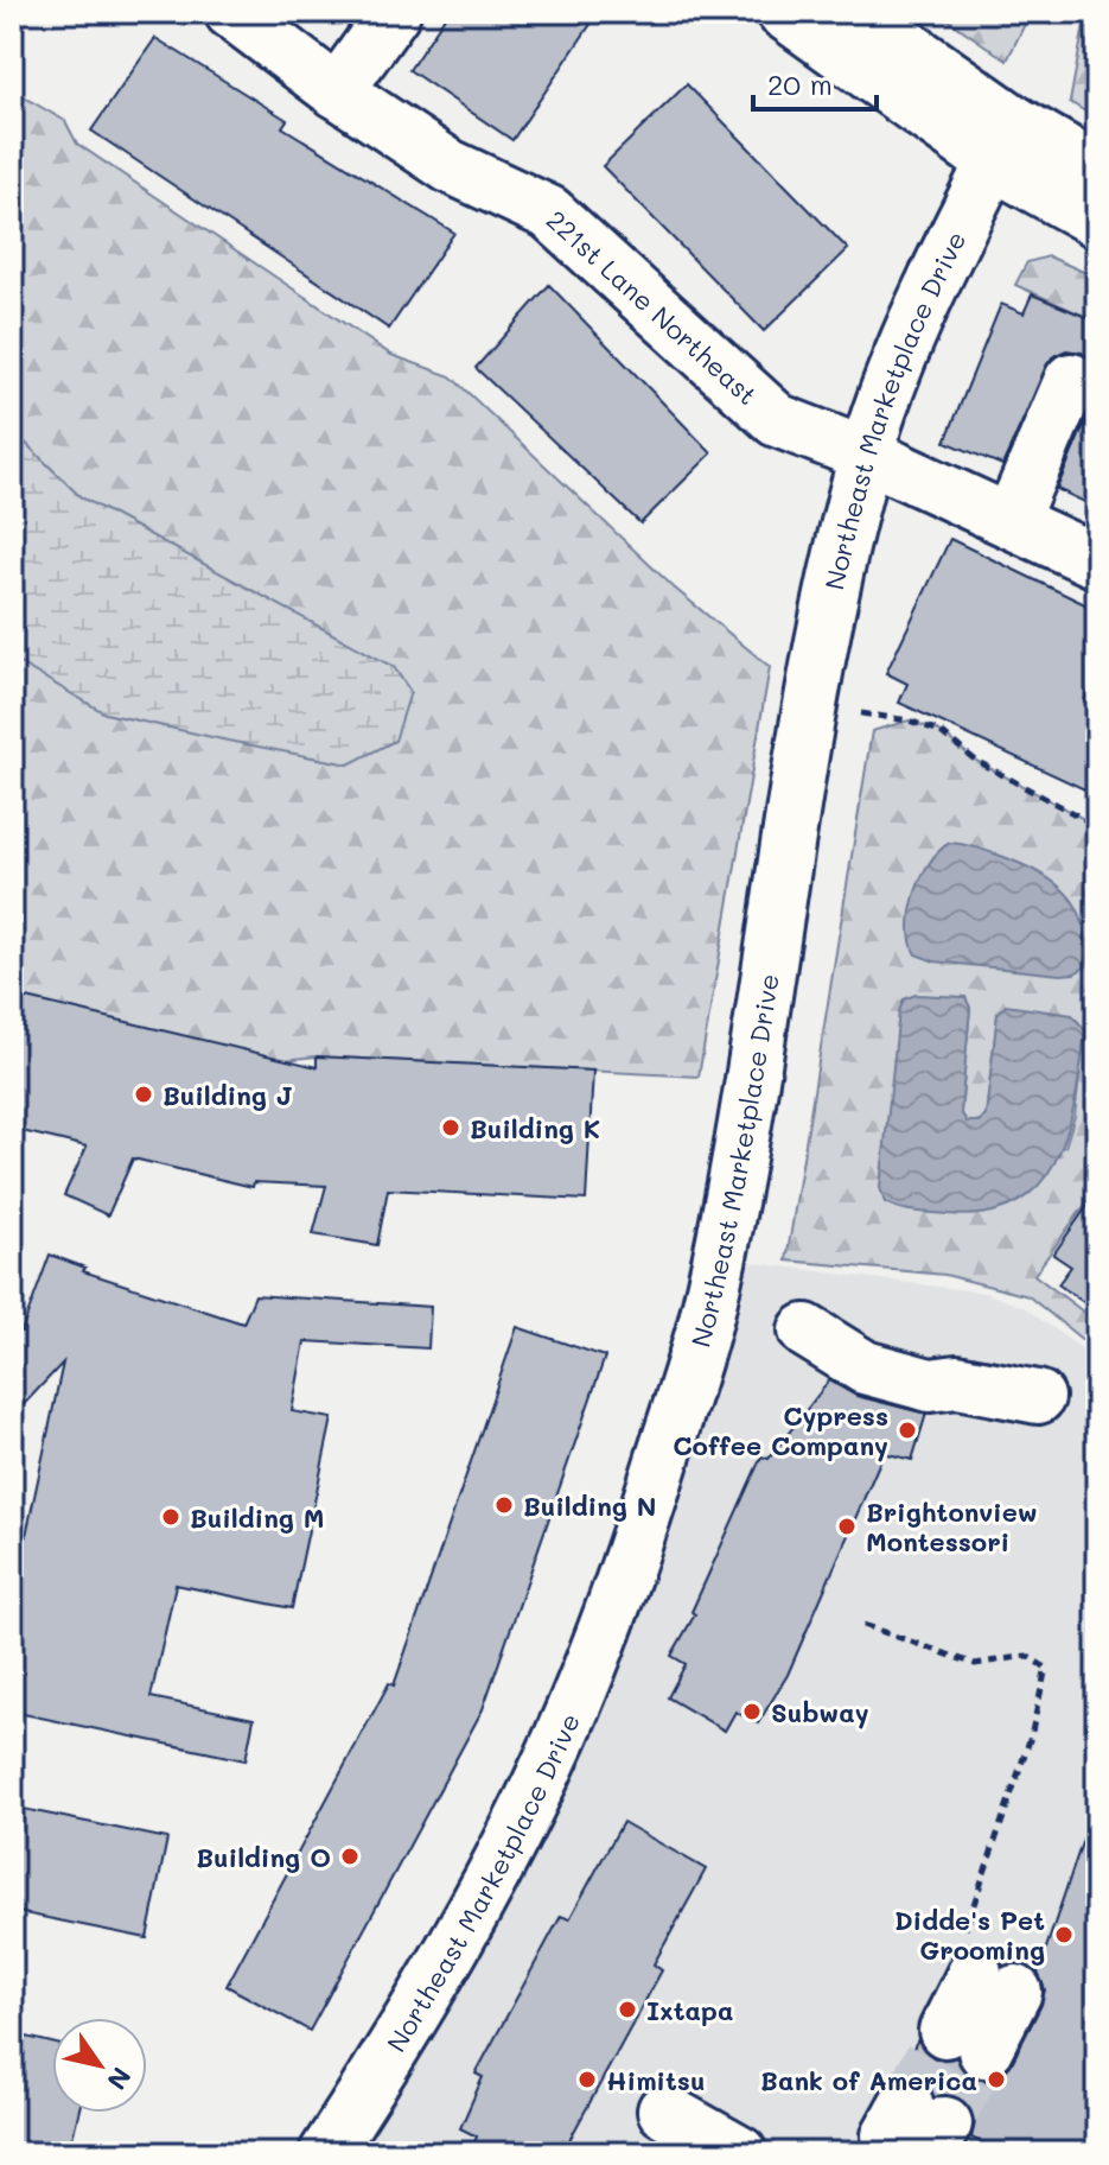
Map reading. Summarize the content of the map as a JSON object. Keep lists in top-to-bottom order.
{
  "streets": {
    "street": ["221st Lane Northeast", "Northeast Marketplace Drive"]
  },
  "crossings": [
    ["221st Lane Northeast", "Northeast Marketplace Drive"]
  ],
  "places": [
    "Building J",
    "Building K",
    "Cypress Coffee Company",
    "Building N",
    "Building M",
    "Brightonview Montessori",
    "Subway",
    "Building O",
    "Didde's Pet Grooming",
    "Ixtapa",
    "Himitsu",
    "Bank of America"
  ],
  "scale_bar": "20 m",
  "north": "bottom right"
}
